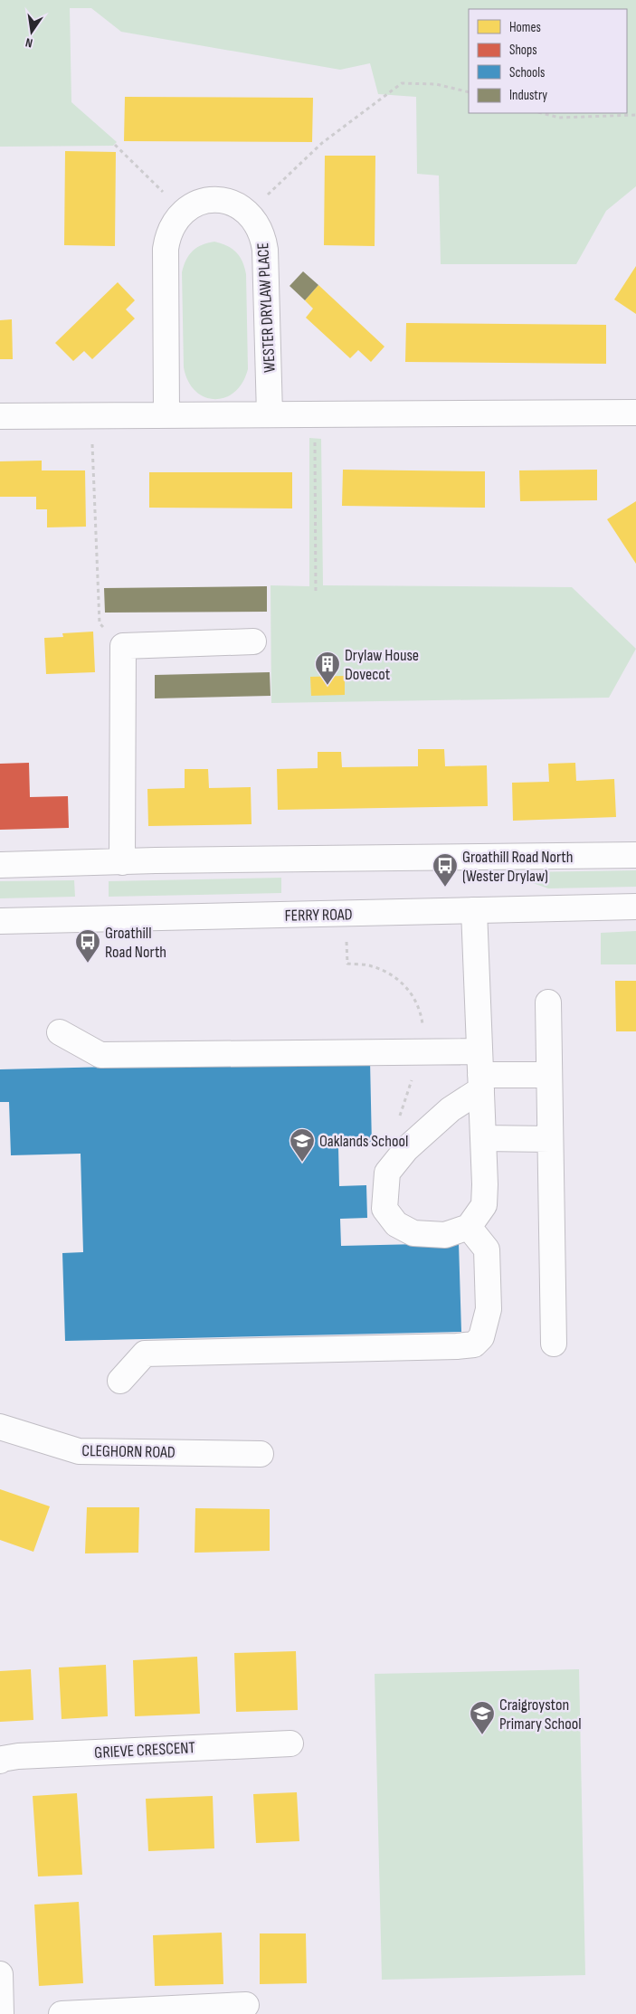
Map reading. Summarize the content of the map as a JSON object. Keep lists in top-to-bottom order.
{
  "streets": {
    "street": [
      "WESTER DRYLAW PLACE",
      "FERRY ROAD",
      "CLEGHORN ROAD",
      "GRIEVE CRESCENT"
    ]
  },
  "places": {
    "building": ["Drylaw House Dovecot"],
    "bus stop": ["Groathill Road North (Wester Drylaw)", "Groathill Road North"],
    "school or university": ["Oaklands School", "Craigroyston Primary School"]
  },
  "legend": [
    "Homes",
    "Shops",
    "Schools",
    "Industry"
  ],
  "north": "bottom"
}
